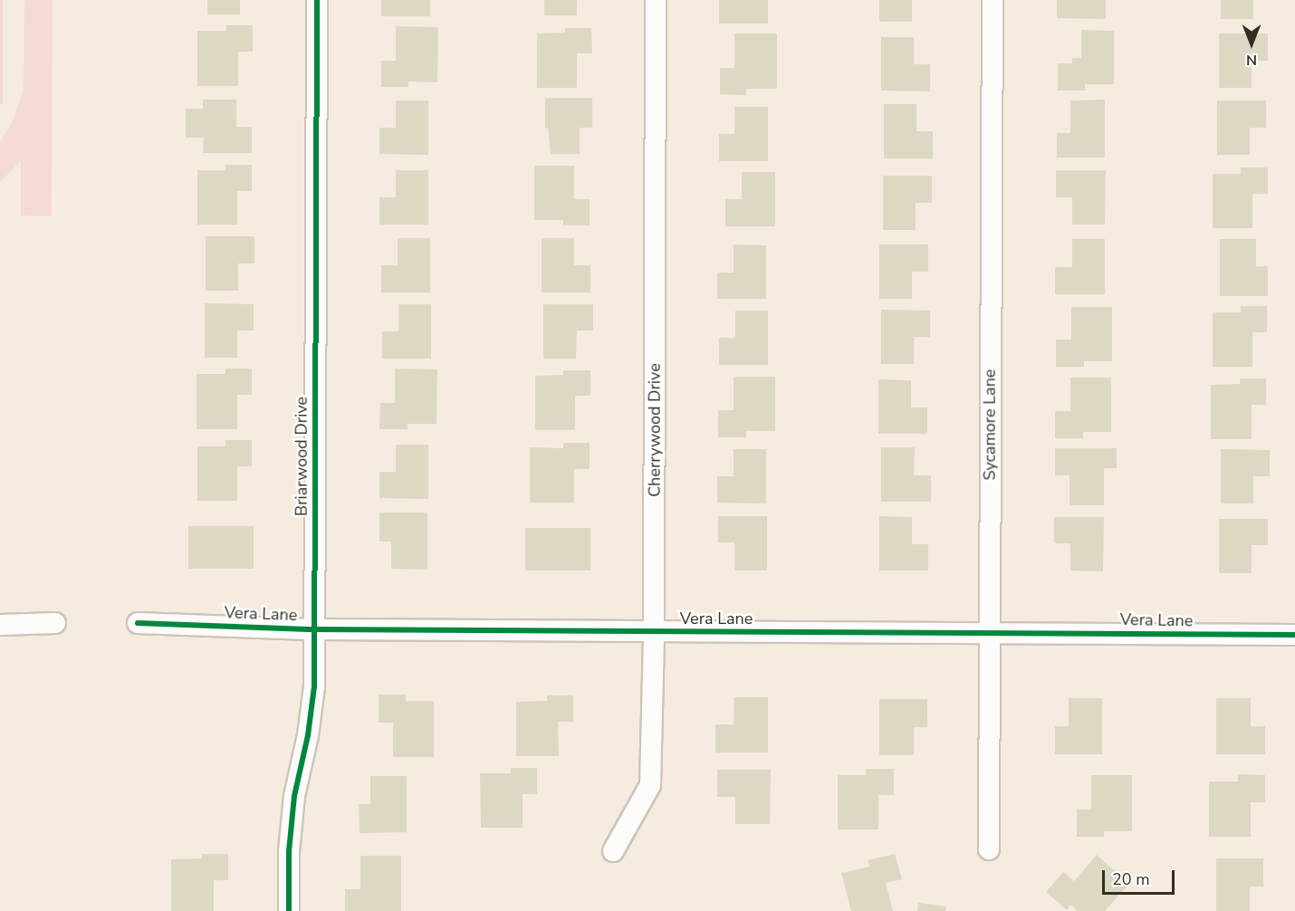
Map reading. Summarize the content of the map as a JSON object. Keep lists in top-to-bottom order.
{
  "streets": {
    "street": [
      "Sycamore Lane",
      "Cherrywood Drive",
      "Briarwood Drive",
      "Vera Lane"
    ]
  },
  "crossings": [
    ["Sycamore Lane", "Vera Lane"],
    ["Cherrywood Drive", "Vera Lane"],
    ["Briarwood Drive", "Vera Lane"]
  ],
  "scale_bar": "20 m",
  "north": "bottom"
}
